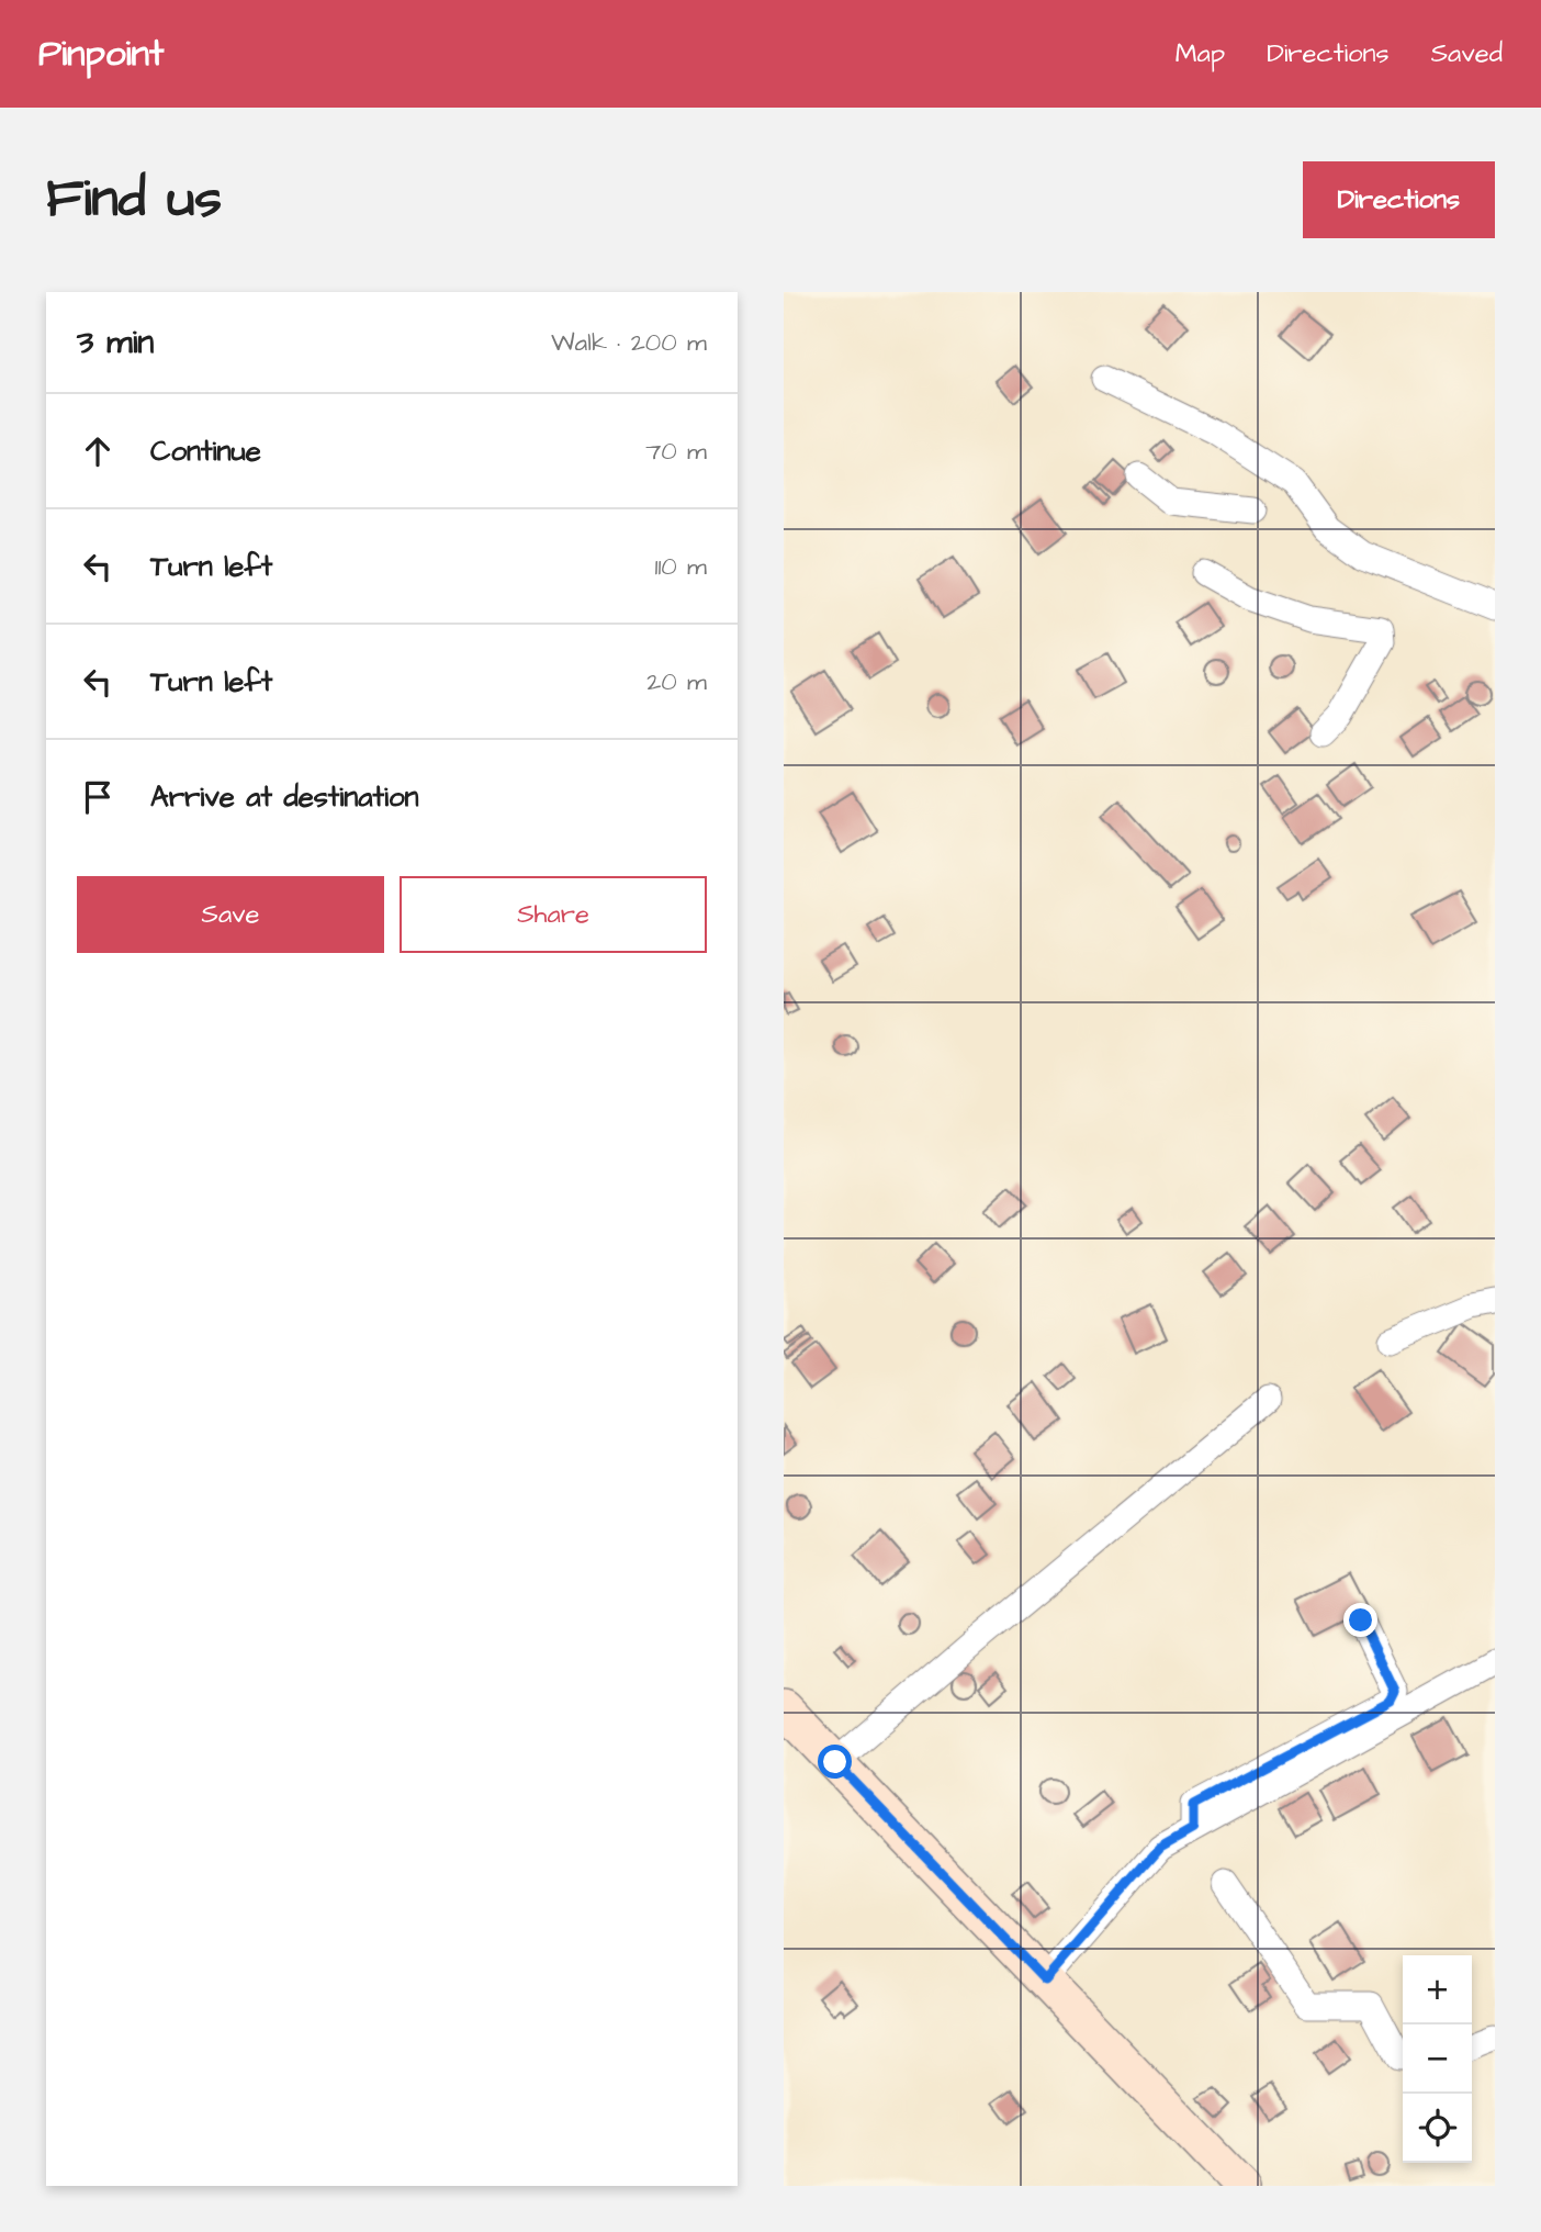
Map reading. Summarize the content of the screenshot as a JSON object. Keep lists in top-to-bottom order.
{
  "page": {
    "header": "Pinpoint",
    "nav": ["Map", "Directions", "Saved"],
    "buttons": [
      "Directions",
      ["Save", "Share"]
    ],
    "title": "Find us",
    "heading": ["3 min", "Walk · 200 m"],
    "list": [
      ["Continue", "70 m"],
      ["Turn left", "110 m"],
      ["Turn left", "20 m"],
      "Arrive at destination"
    ],
    "map_buttons": ["+", "−"]
  }
}
